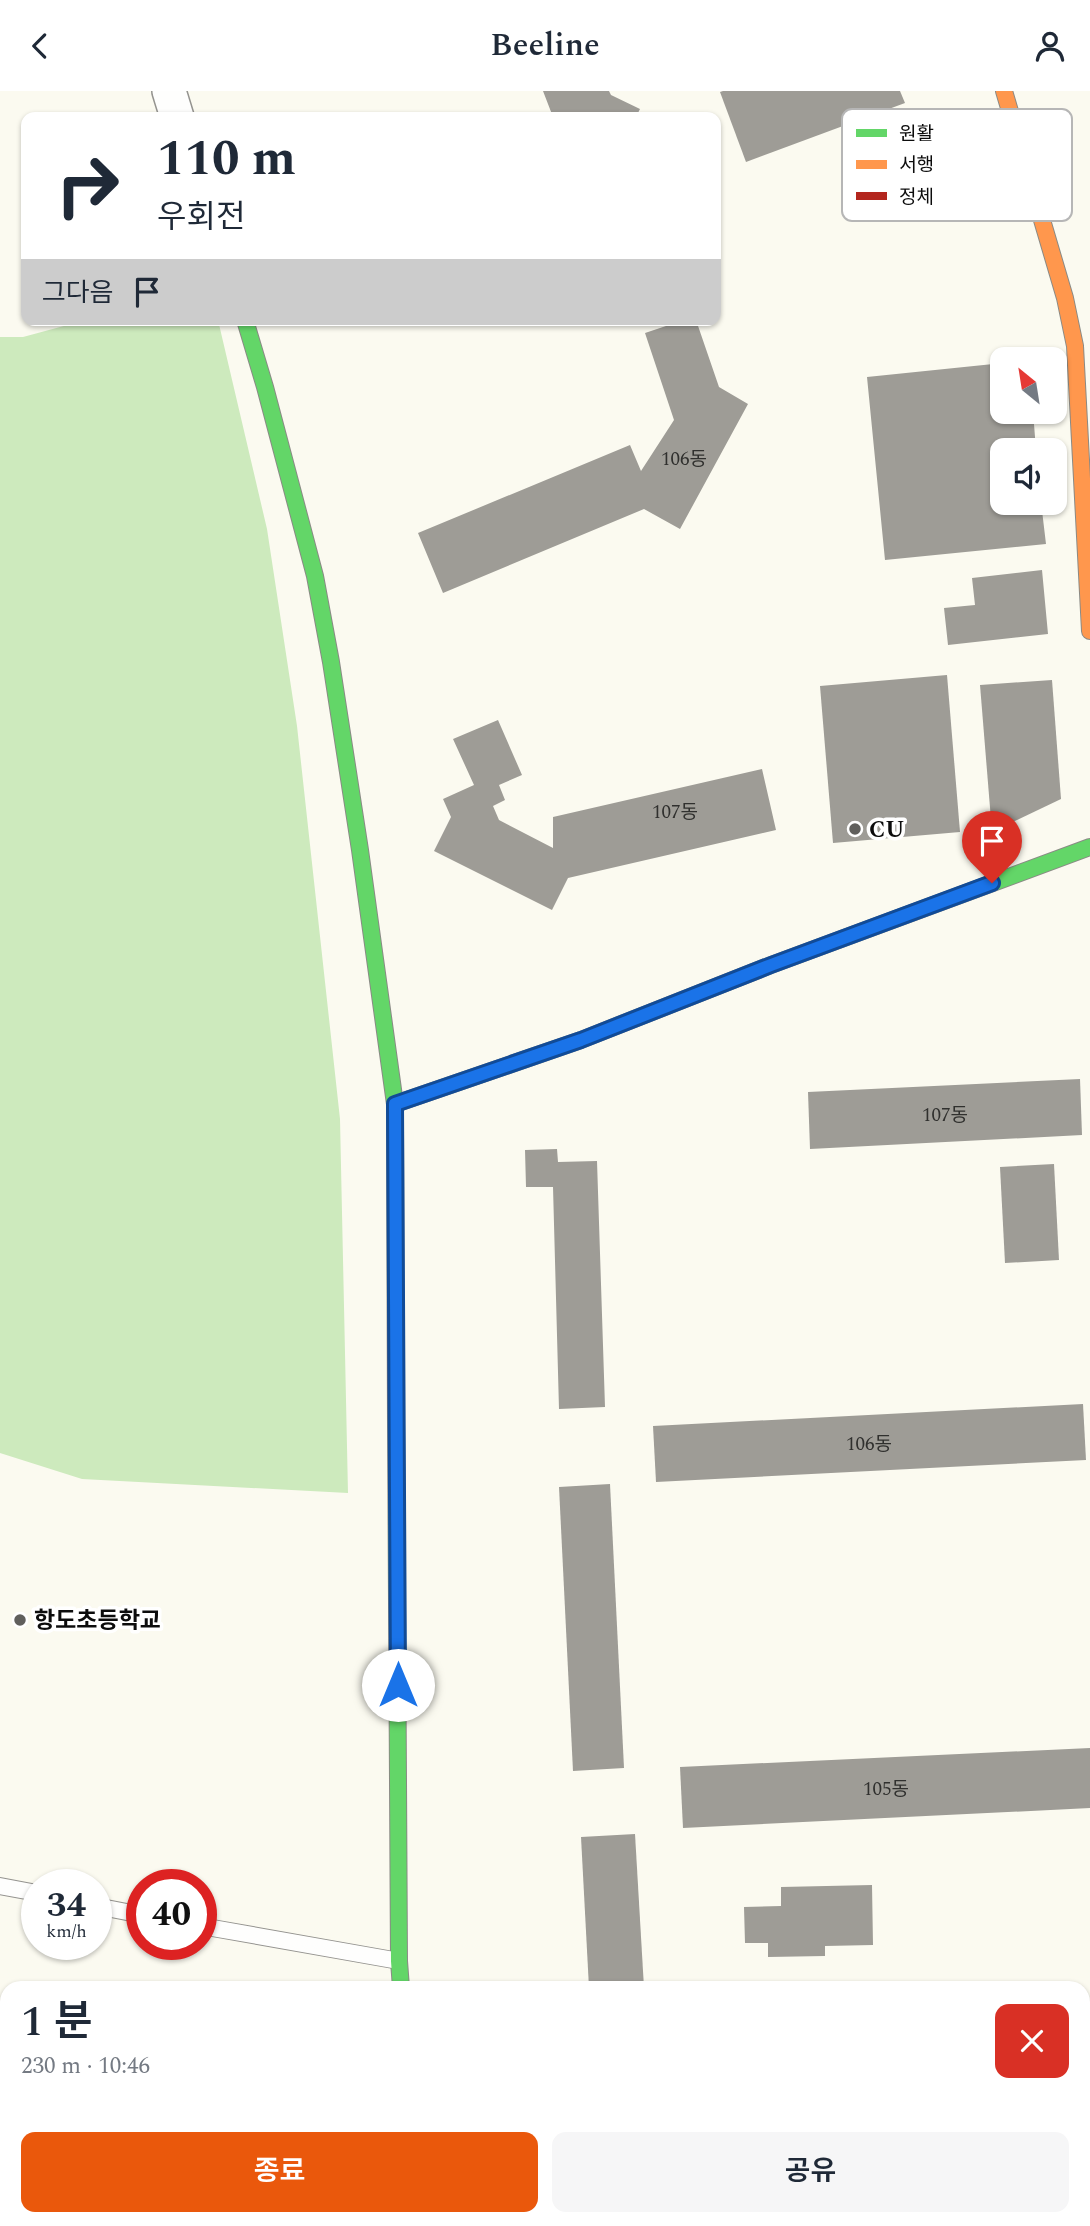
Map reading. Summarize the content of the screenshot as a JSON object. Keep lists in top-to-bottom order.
{
  "places": ["CU", "항도초등학교"],
  "house_numbers": [
    "106동",
    "107동",
    "107동",
    "106동",
    "105동"
  ],
  "legend": ["원활", "서행", "정체"],
  "north": "top left",
  "page": {
    "header": "Beeline",
    "turn": ["110 m", "우회전"],
    "then": "그다음",
    "speed": "34 km/h",
    "limit": "40",
    "heading": ["1 분", "230 m · 10:46"],
    "buttons": ["종료", "공유"]
  }
}
